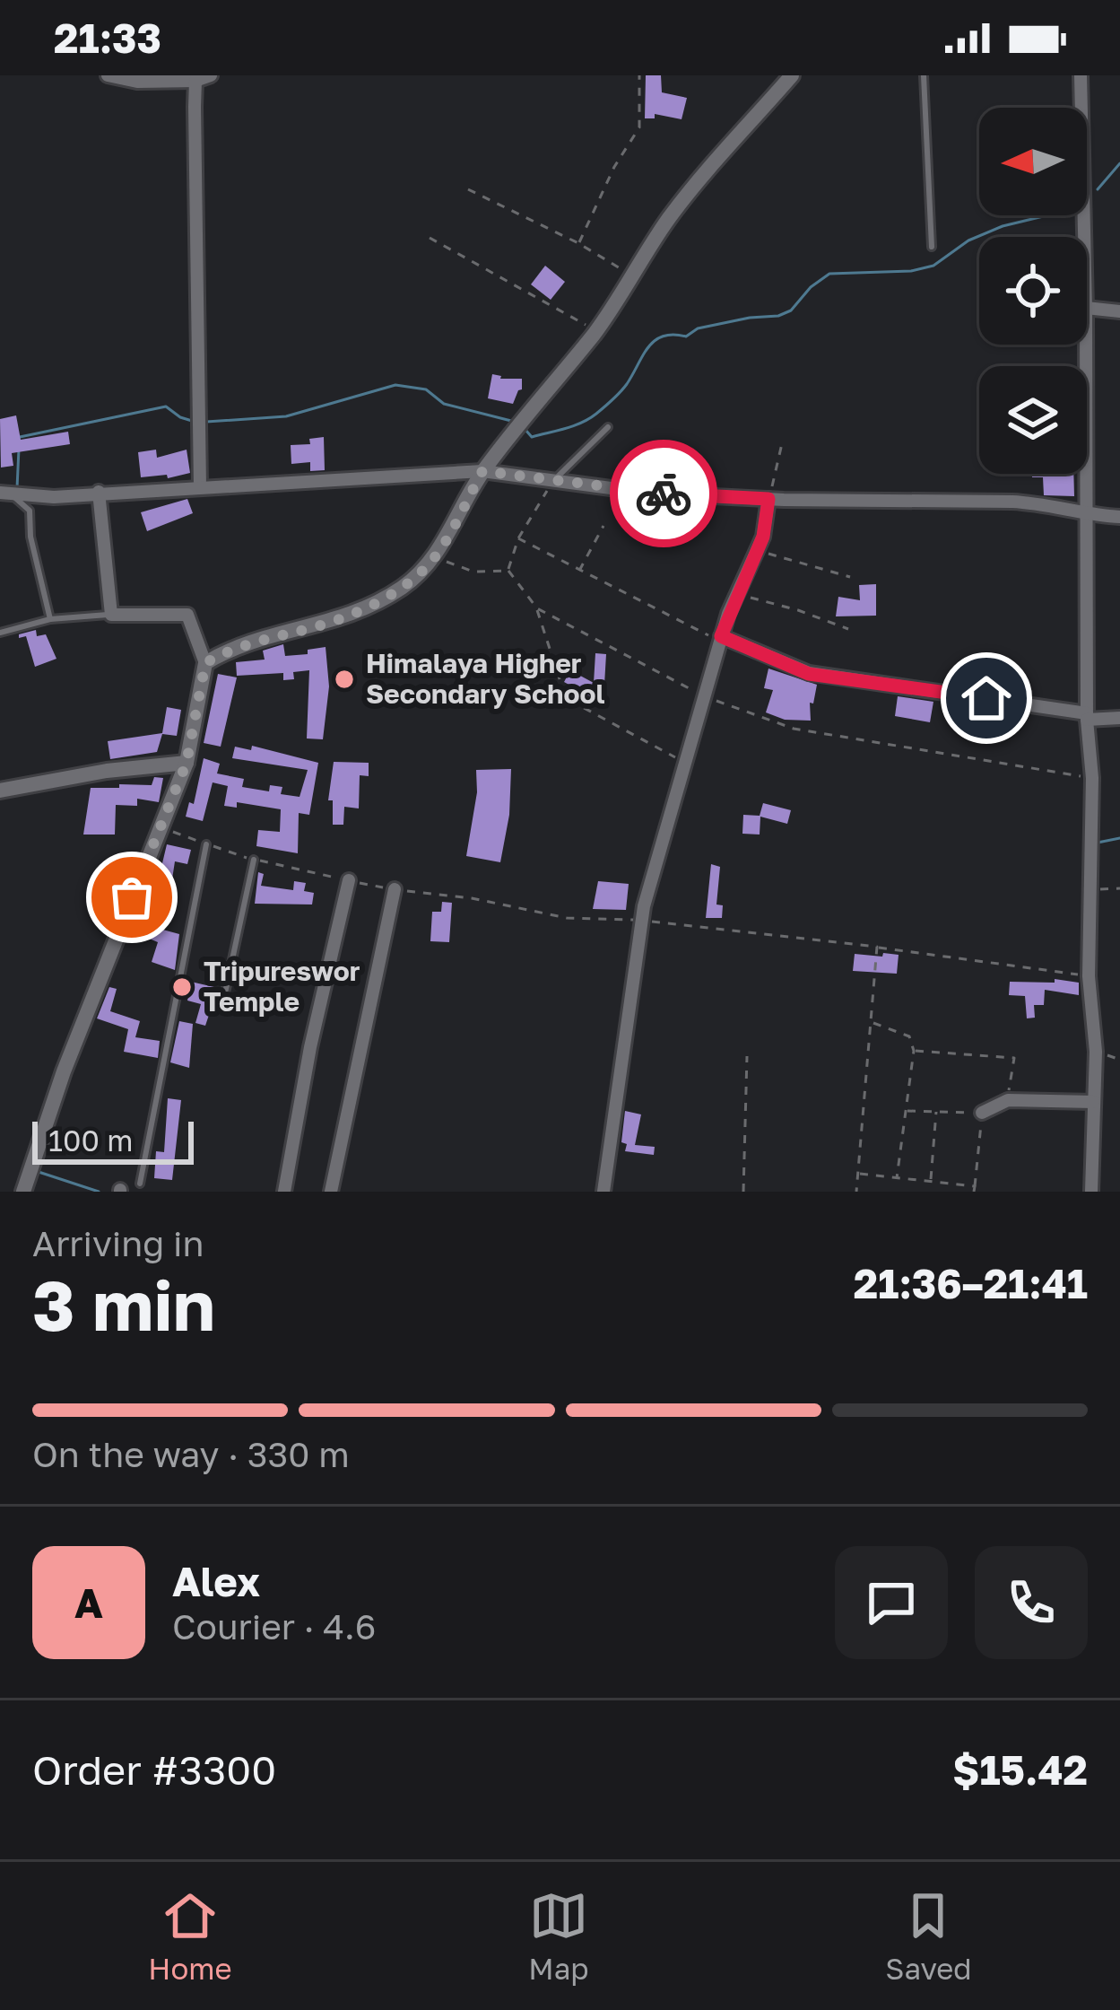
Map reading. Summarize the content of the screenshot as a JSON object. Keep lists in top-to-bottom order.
{
  "places": ["Himalaya Higher Secondary School", "Tripureswor Temple"],
  "scale_bar": "100 m",
  "north": "left",
  "page": {
    "status": "21:33",
    "scale": "100 m",
    "heading": ["3 min", "Arriving in", "21:36–21:41"],
    "panel": [
      "Alex",
      "Courier · 4.6",
      "Order #3300",
      "$15.42"
    ],
    "bar": "On the way · 330 m",
    "round": "A",
    "tabs": ["Home", "Map", "Saved"]
  }
}
